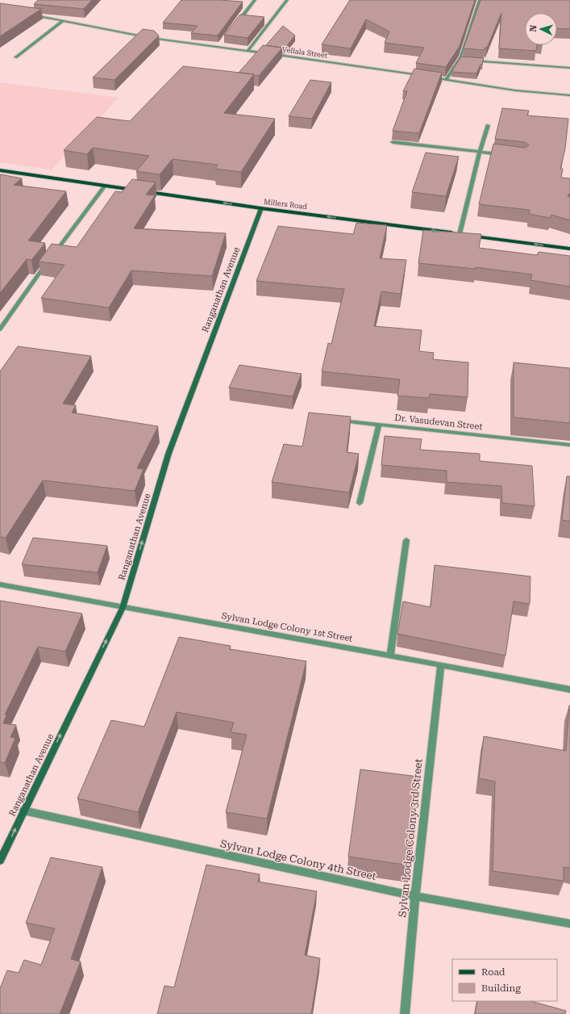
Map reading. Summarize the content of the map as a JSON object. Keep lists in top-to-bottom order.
{
  "streets": {
    "main road": ["Millers Road"],
    "street": [
      "Vellala Street",
      "Ranganathan Avenue",
      "Dr. Vasudevan Street",
      "Sylvan Lodge Colony 1st Street",
      "Sylvan Lodge Colony 3rd Street",
      "Sylvan Lodge Colony 4th Street"
    ]
  },
  "crossings": [
    ["Millers Road", "Ranganathan Avenue"],
    ["Ranganathan Avenue", "Sylvan Lodge Colony 1st Street"],
    ["Ranganathan Avenue", "Sylvan Lodge Colony 4th Street"],
    ["Sylvan Lodge Colony 1st Street", "Sylvan Lodge Colony 3rd Street"],
    ["Sylvan Lodge Colony 3rd Street", "Sylvan Lodge Colony 4th Street"]
  ],
  "one_way": ["Millers Road", "Ranganathan Avenue"],
  "legend": ["Road", "Building"],
  "north": "left"
}
